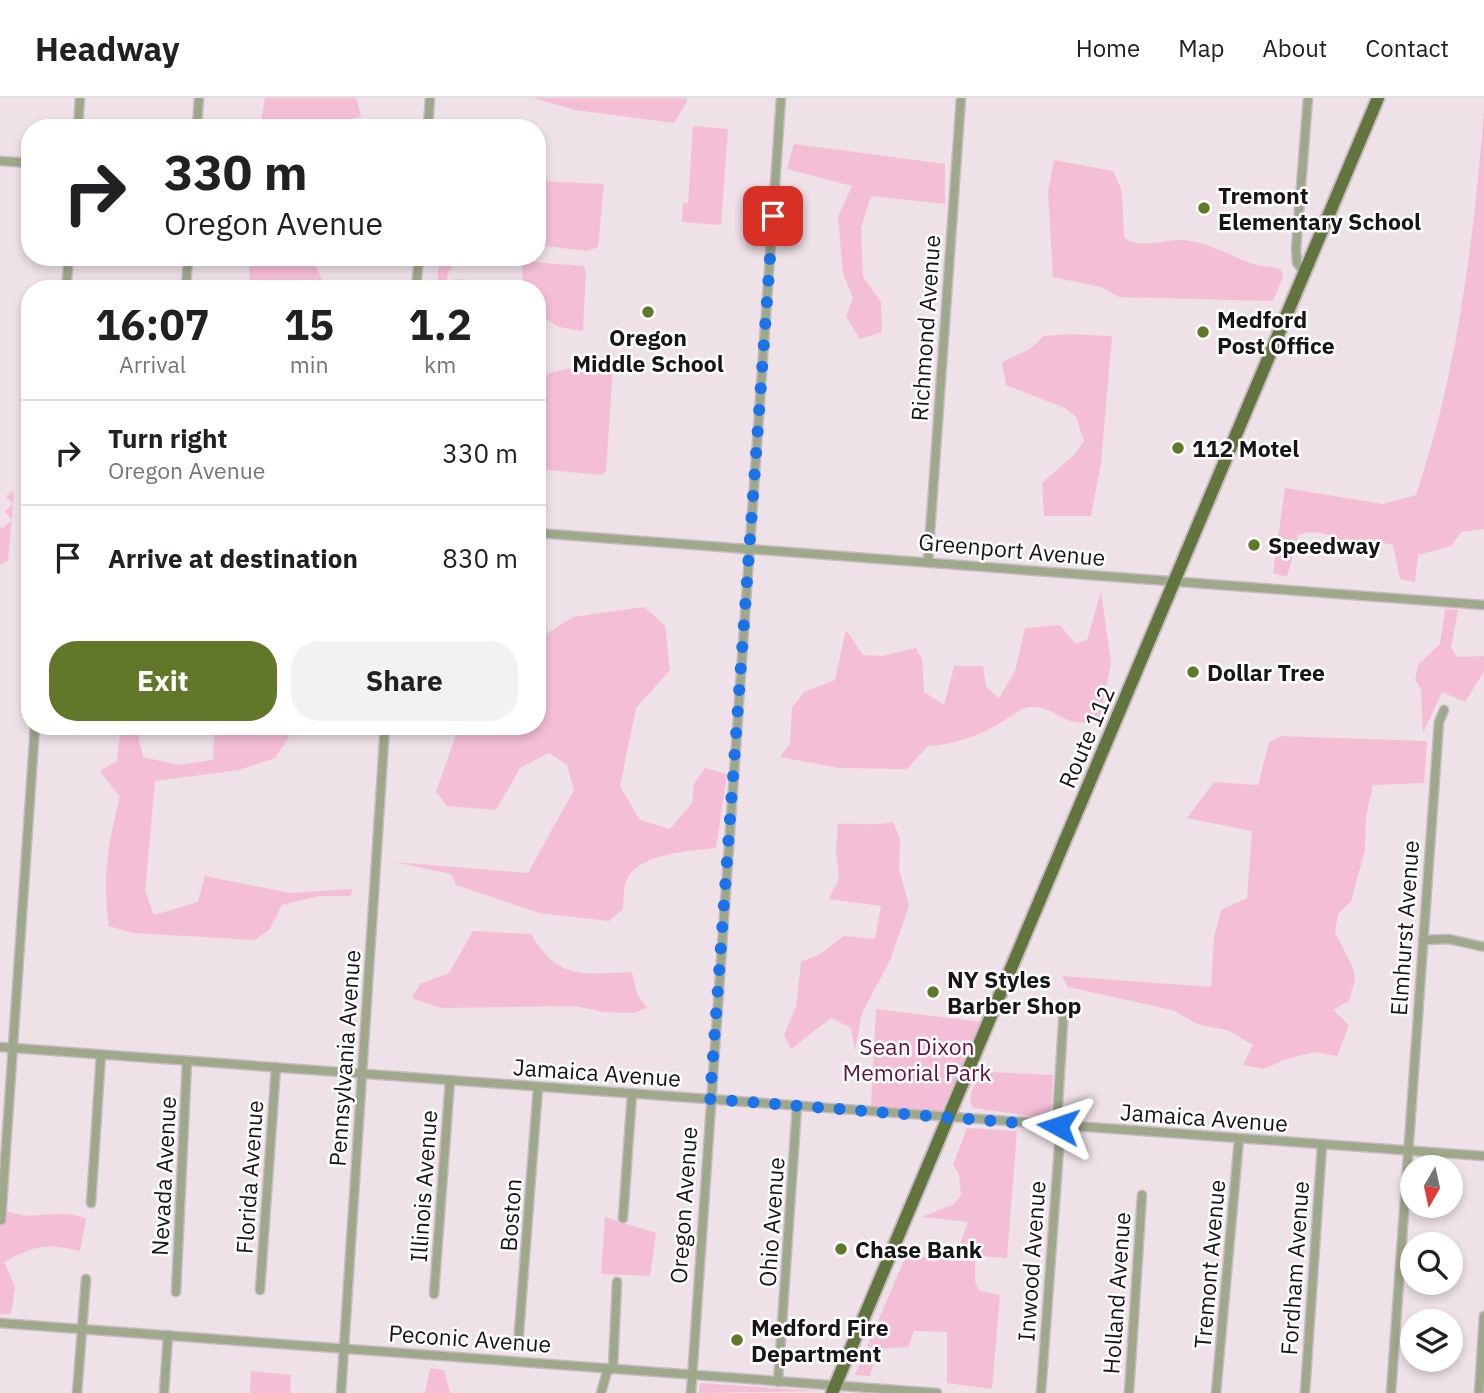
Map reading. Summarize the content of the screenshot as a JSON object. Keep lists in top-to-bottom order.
{
  "streets": {
    "main road": ["Route 112"],
    "street": [
      "Richmond Avenue",
      "Greenport Avenue",
      "Elmhurst Avenue",
      "Pennsylvania Avenue",
      "Jamaica Avenue",
      "Nevada Avenue",
      "Florida Avenue",
      "Illinois Avenue",
      "Oregon Avenue",
      "Boston",
      "Ohio Avenue",
      "Inwood Avenue",
      "Tremont Avenue",
      "Fordham Avenue",
      "Holland Avenue",
      "Peconic Avenue"
    ]
  },
  "crossings": [
    ["Richmond Avenue", "Greenport Avenue"],
    ["Greenport Avenue", "Route 112"],
    ["Greenport Avenue", "Oregon Avenue"],
    ["Route 112", "Jamaica Avenue"],
    ["Route 112", "Peconic Avenue"],
    ["Elmhurst Avenue", "Jamaica Avenue"],
    ["Pennsylvania Avenue", "Jamaica Avenue"],
    ["Pennsylvania Avenue", "Peconic Avenue"],
    ["Jamaica Avenue", "Nevada Avenue"],
    ["Jamaica Avenue", "Florida Avenue"],
    ["Jamaica Avenue", "Illinois Avenue"],
    ["Jamaica Avenue", "Oregon Avenue"],
    ["Jamaica Avenue", "Boston"],
    ["Jamaica Avenue", "Ohio Avenue"],
    ["Jamaica Avenue", "Inwood Avenue"],
    ["Jamaica Avenue", "Tremont Avenue"],
    ["Jamaica Avenue", "Fordham Avenue"],
    ["Oregon Avenue", "Peconic Avenue"],
    ["Ohio Avenue", "Peconic Avenue"]
  ],
  "parks": ["Sean Dixon Memorial Park"],
  "places": [
    "Tremont Elementary School",
    "Oregon Middle School",
    "Medford Post Office",
    "112 Motel",
    "Speedway",
    "Dollar Tree",
    "NY Styles Barber Shop",
    "Chase Bank",
    "Medford Fire Department"
  ],
  "north": "bottom",
  "page": {
    "header": "Headway",
    "nav": [
      "Home",
      "Map",
      "About",
      "Contact"
    ],
    "turn": ["330 m", "Oregon Avenue"],
    "eta": [
      "16:07",
      "Arrival",
      "15",
      "min",
      "1.2",
      "km"
    ],
    "list": [
      {
        "name": "Turn right",
        "note": "Oregon Avenue",
        "value": "330 m"
      },
      {
        "name": "Arrive at destination",
        "value": "830 m"
      }
    ],
    "buttons": ["Exit", "Share"]
  }
}
